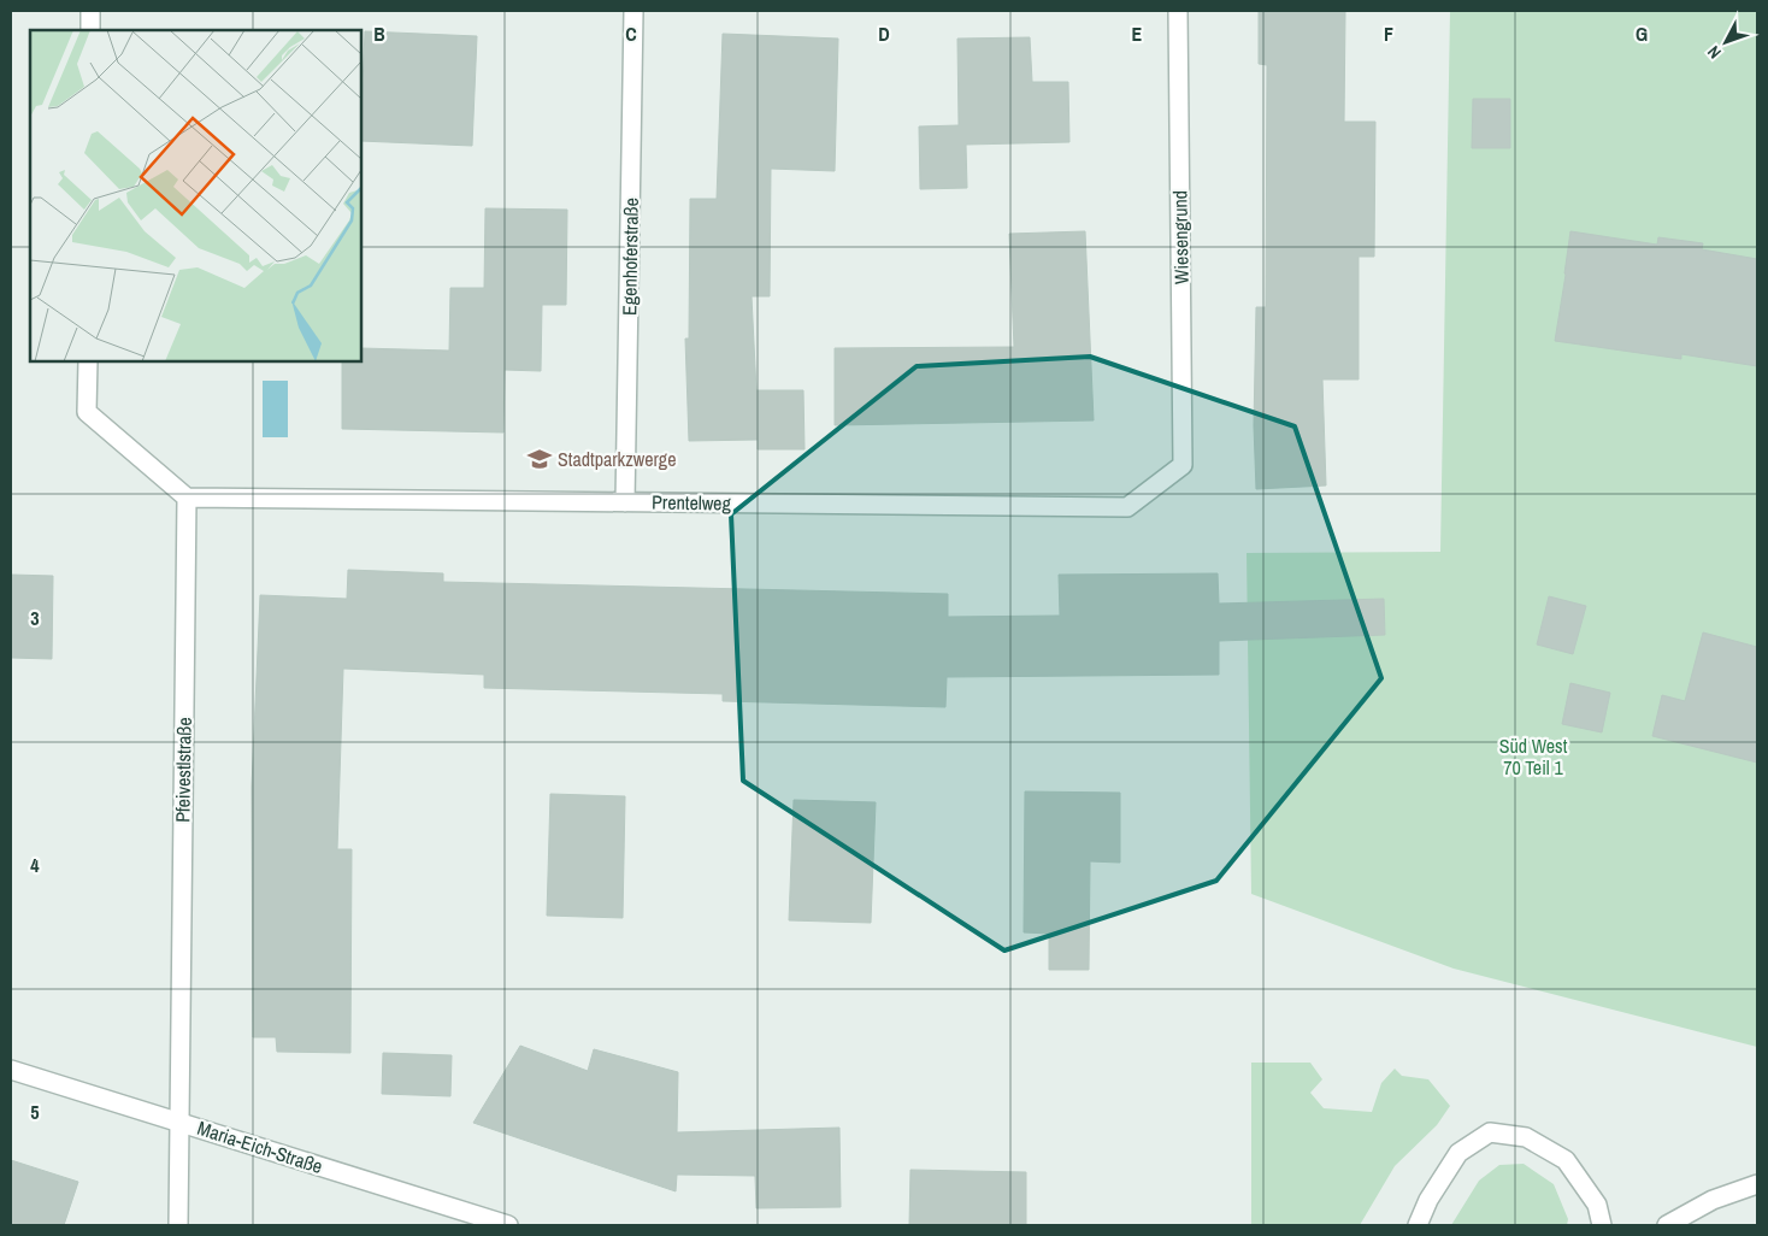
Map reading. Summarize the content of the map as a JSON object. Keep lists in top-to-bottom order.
{
  "streets": {
    "street": [
      "Wiesengrund",
      "Egenhoferstraße",
      "Prentelweg",
      "Pfeivestlstraße",
      "Maria-Eich-Straße"
    ]
  },
  "crossings": [
    ["Wiesengrund", "Prentelweg"],
    ["Egenhoferstraße", "Prentelweg"],
    ["Prentelweg", "Pfeivestlstraße"],
    ["Pfeivestlstraße", "Maria-Eich-Straße"]
  ],
  "parks": ["Süd West 70 Teil 1"],
  "places": {
    "school or university": ["Stadtparkzwerge"]
  },
  "north": "bottom left",
  "grid": {
    "columns": [
      "B",
      "C",
      "D",
      "E",
      "F",
      "G"
    ],
    "rows": ["3", "4", "5"]
  }
}
